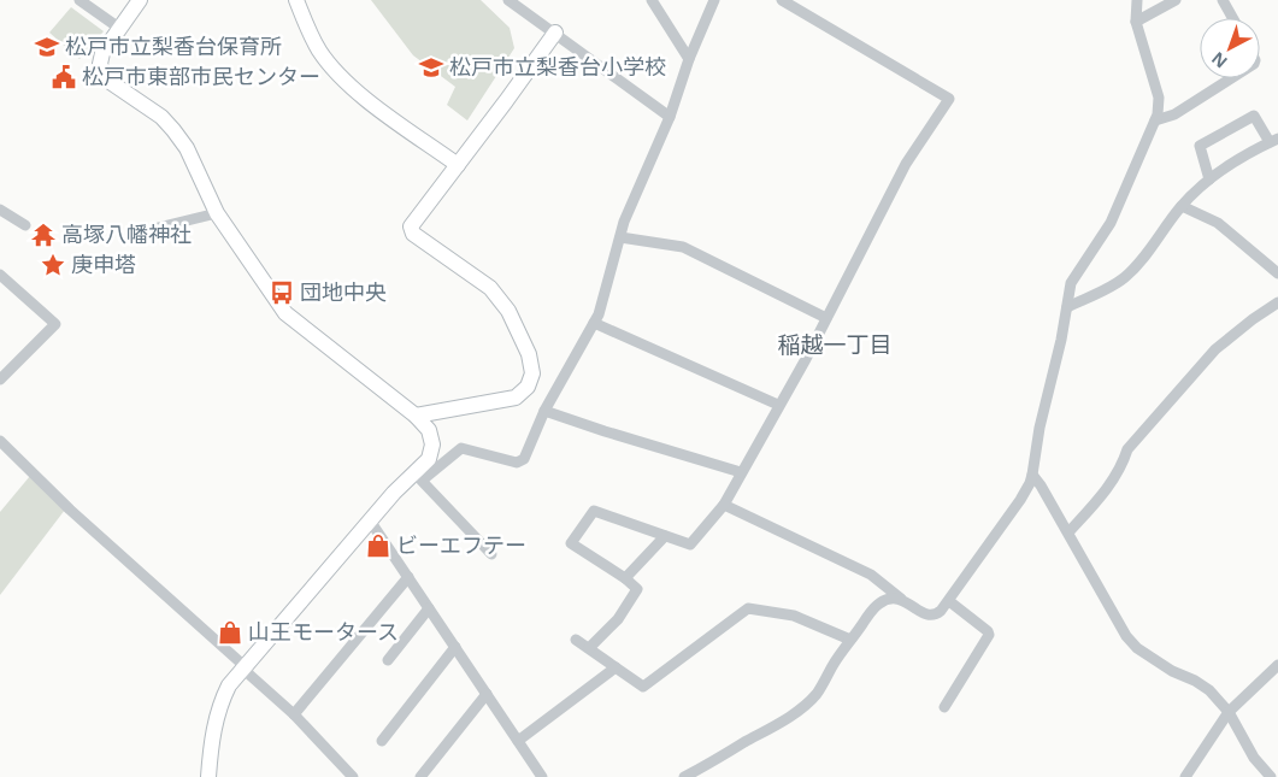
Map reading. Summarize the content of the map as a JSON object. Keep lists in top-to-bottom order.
{
  "districts": ["稲越一丁目"],
  "places": {
    "school or university": ["松戸市立梨香台保育所", "松戸市立梨香台小学校"],
    "public building": ["松戸市東部市民センター"],
    "temple": ["高塚八幡神社"],
    "place": ["庚申塔"],
    "bus stop": ["団地中央"],
    "shop": ["ビーエフテー", "山王モータース"]
  },
  "north": "bottom left"
}
